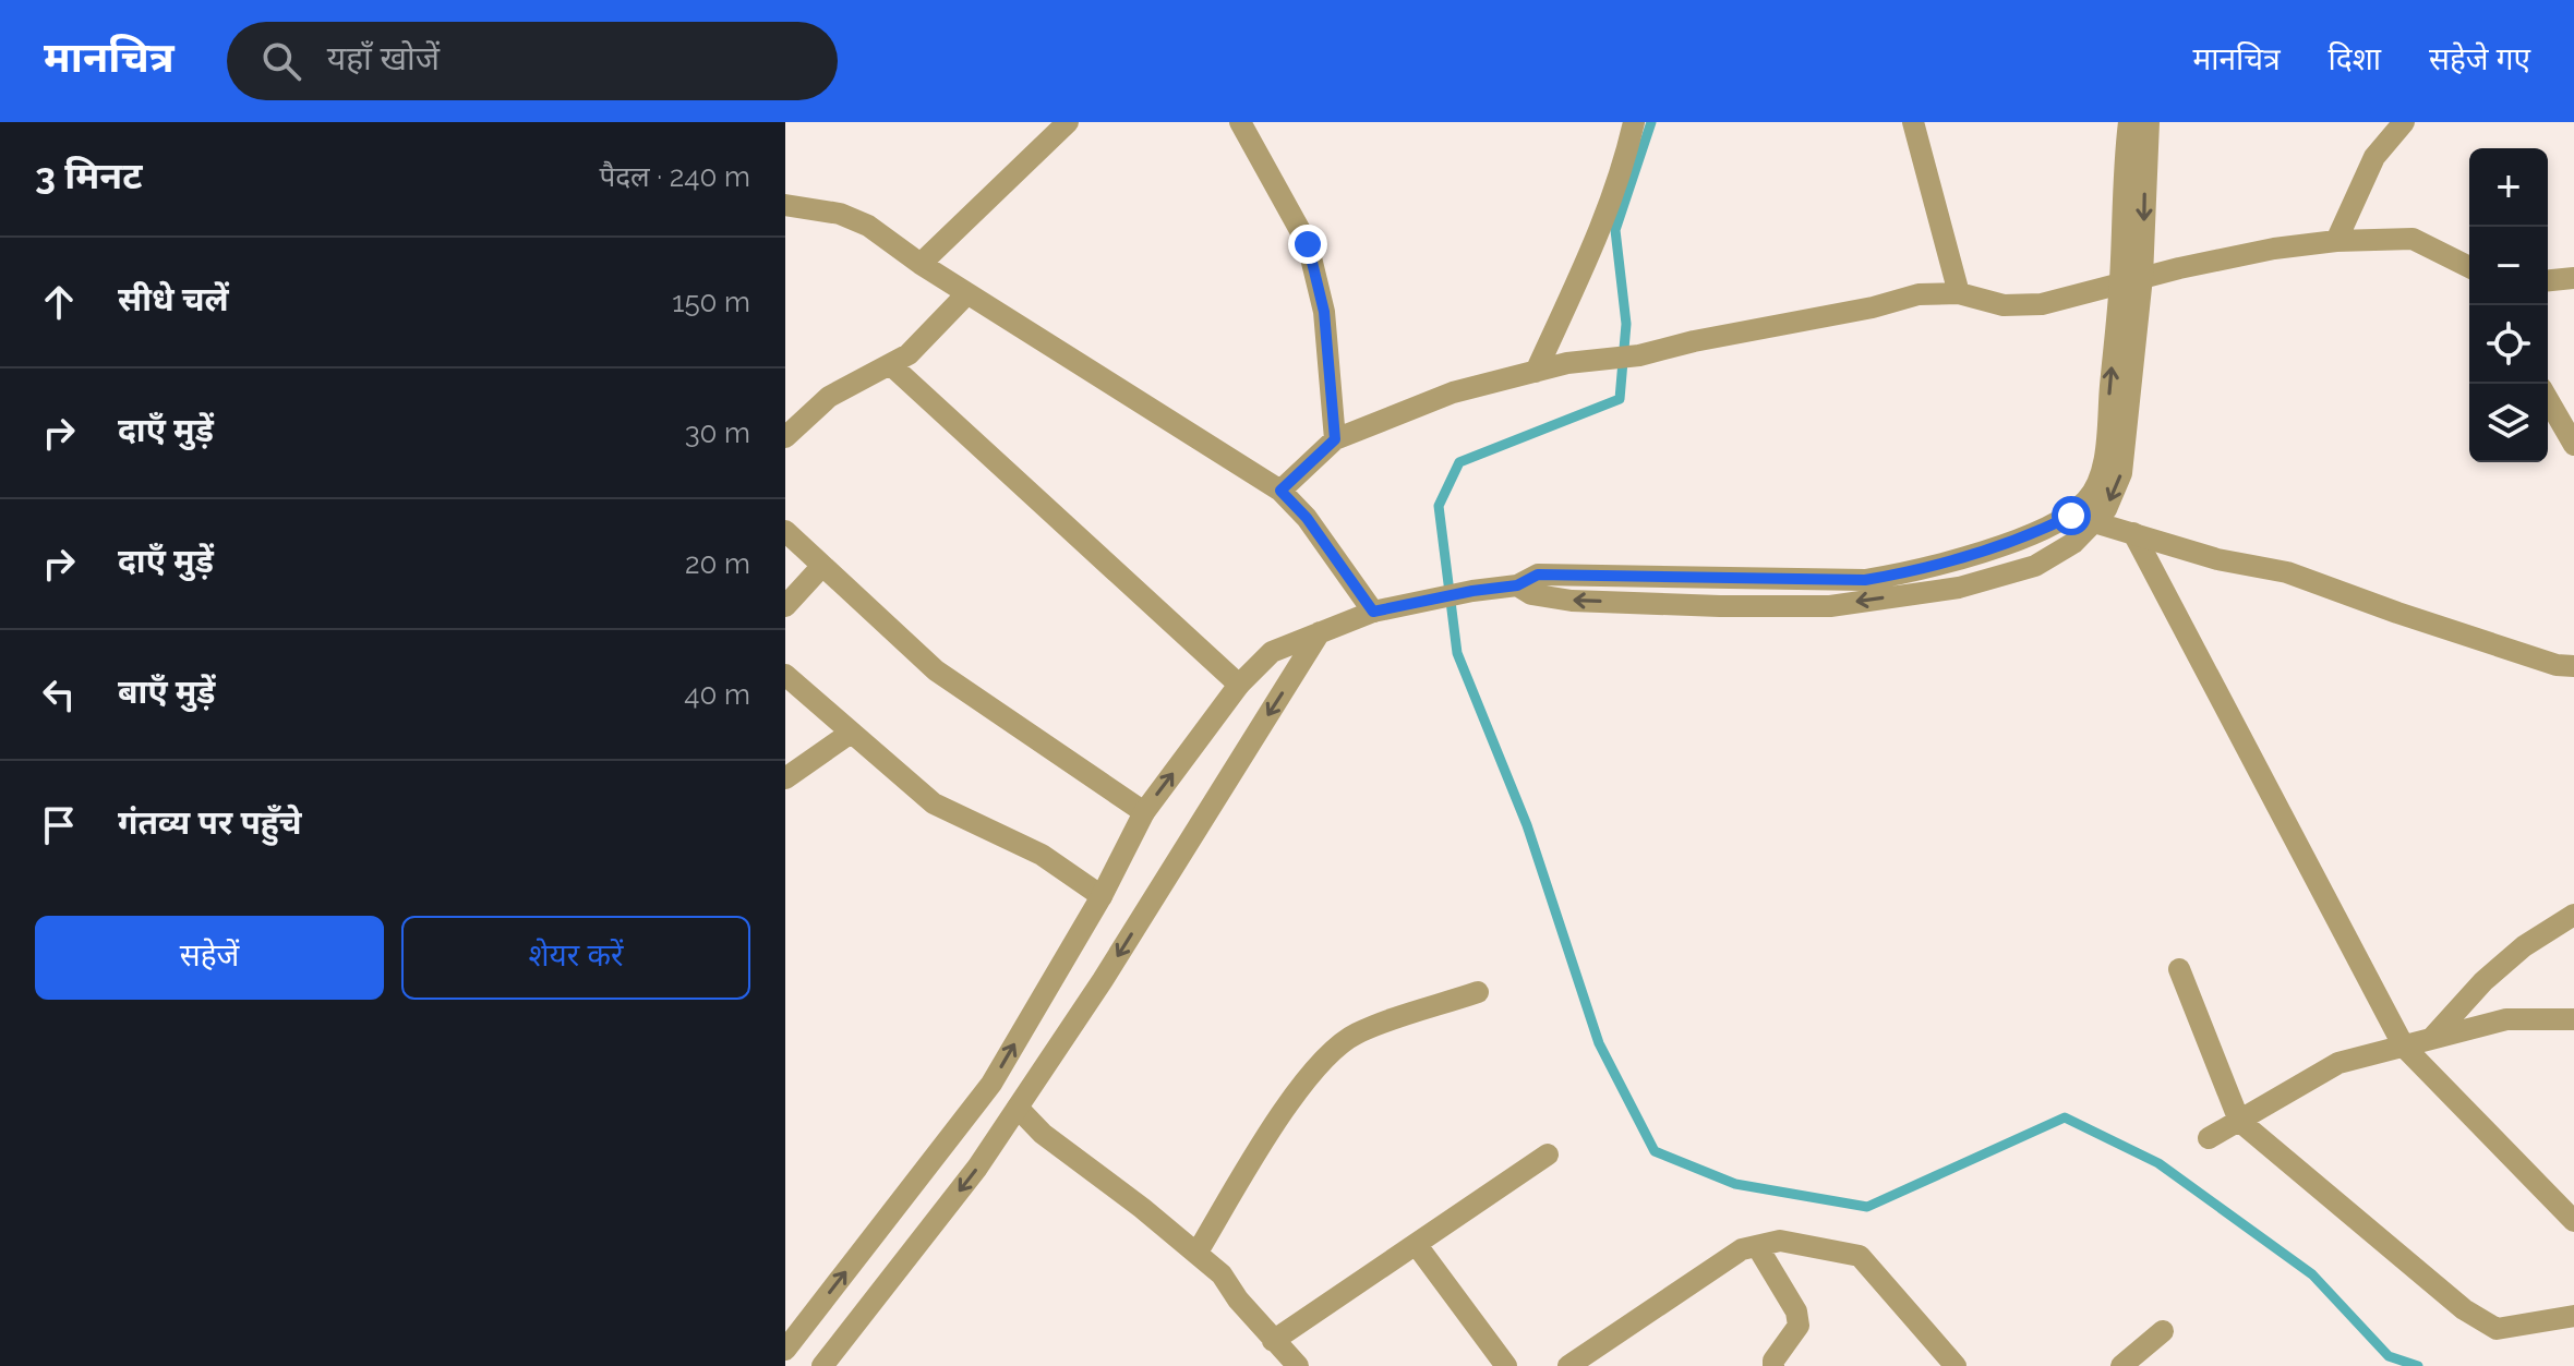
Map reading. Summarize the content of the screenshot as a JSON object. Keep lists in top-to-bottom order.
{
  "page": {
    "header": "मानचित्र",
    "search": "यहाँ खोजें",
    "nav": ["मानचित्र", "दिशा", "सहेजे गए"],
    "heading": ["3 मिनट", "पैदल · 240 m"],
    "map_buttons": ["+", "−"],
    "list": [
      ["सीधे चलें", "150 m"],
      ["दाएँ मुड़ें", "30 m"],
      ["दाएँ मुड़ें", "20 m"],
      ["बाएँ मुड़ें", "40 m"],
      "गंतव्य पर पहुँचे"
    ],
    "buttons": ["सहेजें", "शेयर करें"]
  }
}
